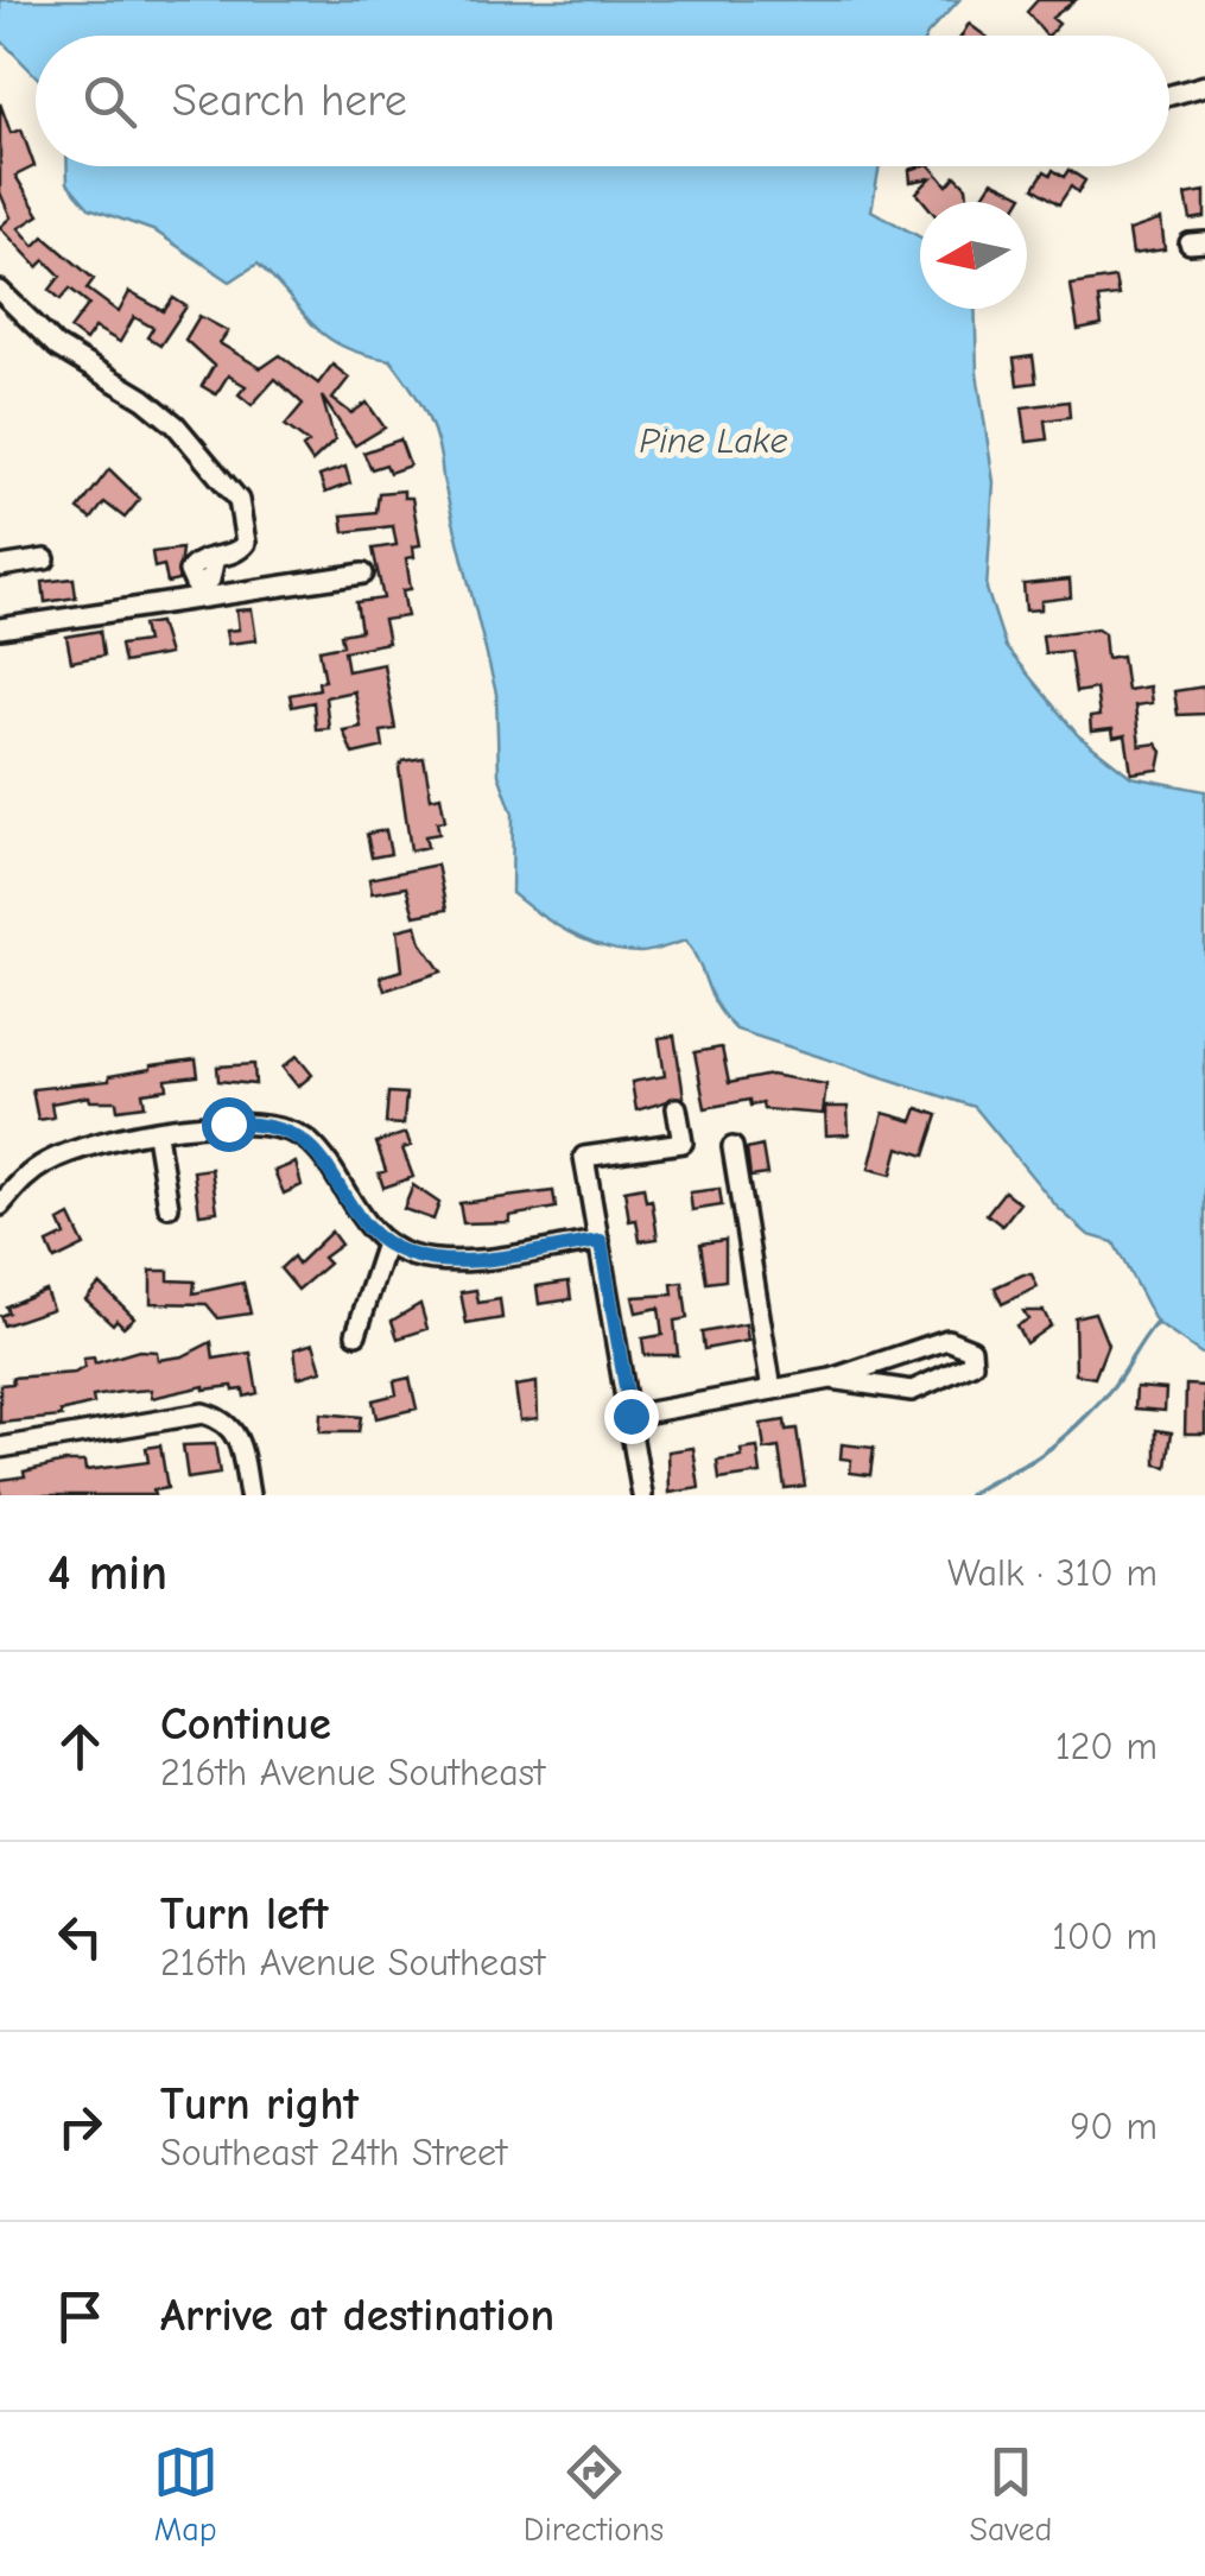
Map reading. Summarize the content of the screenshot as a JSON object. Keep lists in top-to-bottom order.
{
  "water": ["Pine Lake"],
  "north": "left",
  "page": {
    "search": "Search here",
    "heading": ["4 min", "Walk · 310 m"],
    "list": [
      ["Continue", "216th Avenue Southeast", "120 m"],
      ["Turn left", "216th Avenue Southeast", "100 m"],
      ["Turn right", "Southeast 24th Street", "90 m"],
      "Arrive at destination"
    ],
    "nav": ["Map", "Directions", "Saved"]
  }
}
